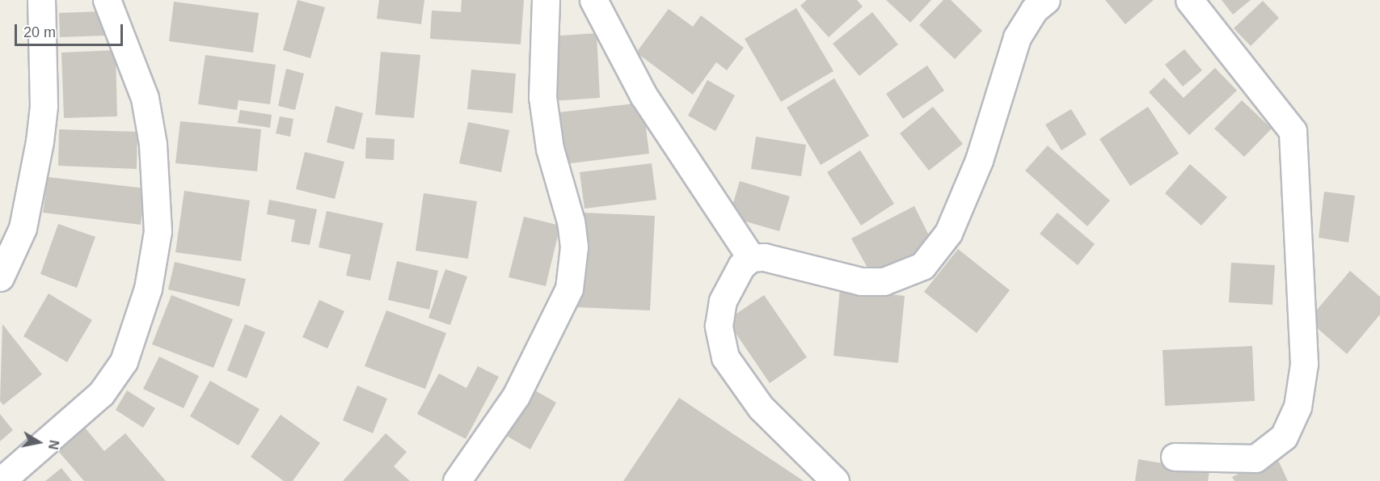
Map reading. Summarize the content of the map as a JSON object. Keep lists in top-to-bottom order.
{
  "scale_bar": "20 m",
  "north": "right"
}
